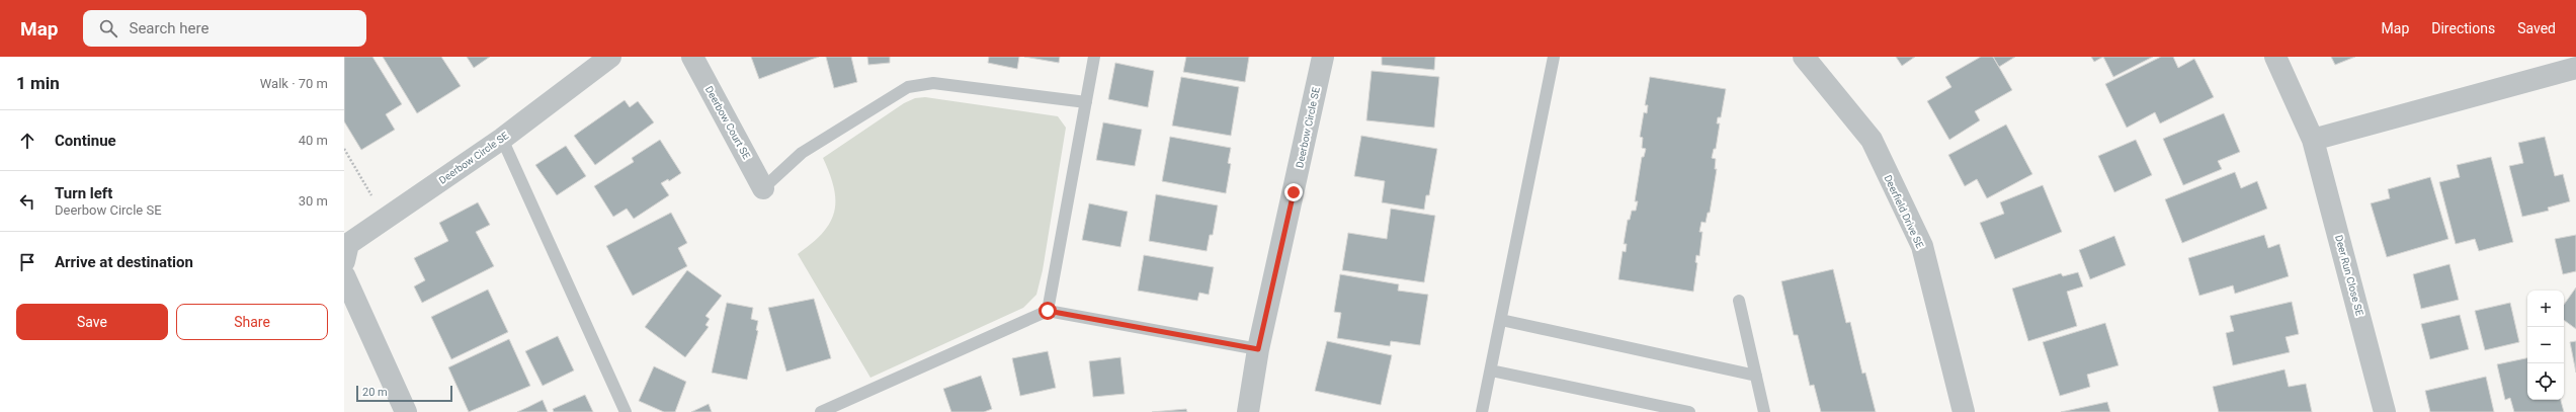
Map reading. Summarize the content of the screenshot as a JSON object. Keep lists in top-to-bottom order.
{
  "streets": {
    "street": [
      "Deerbow Court SE",
      "Deerbow Circle SE",
      "Deerfield Drive SE",
      "Deer Run Close SE"
    ]
  },
  "scale_bar": "20 m",
  "page": {
    "header": "Map",
    "search": "Search here",
    "nav": ["Map", "Directions", "Saved"],
    "heading": ["1 min", "Walk · 70 m"],
    "list": [
      ["Continue", "40 m"],
      ["Turn left", "Deerbow Circle SE", "30 m"],
      "Arrive at destination"
    ],
    "map_buttons": ["+", "−"],
    "buttons": ["Save", "Share"],
    "scale": "20 m"
  }
}
